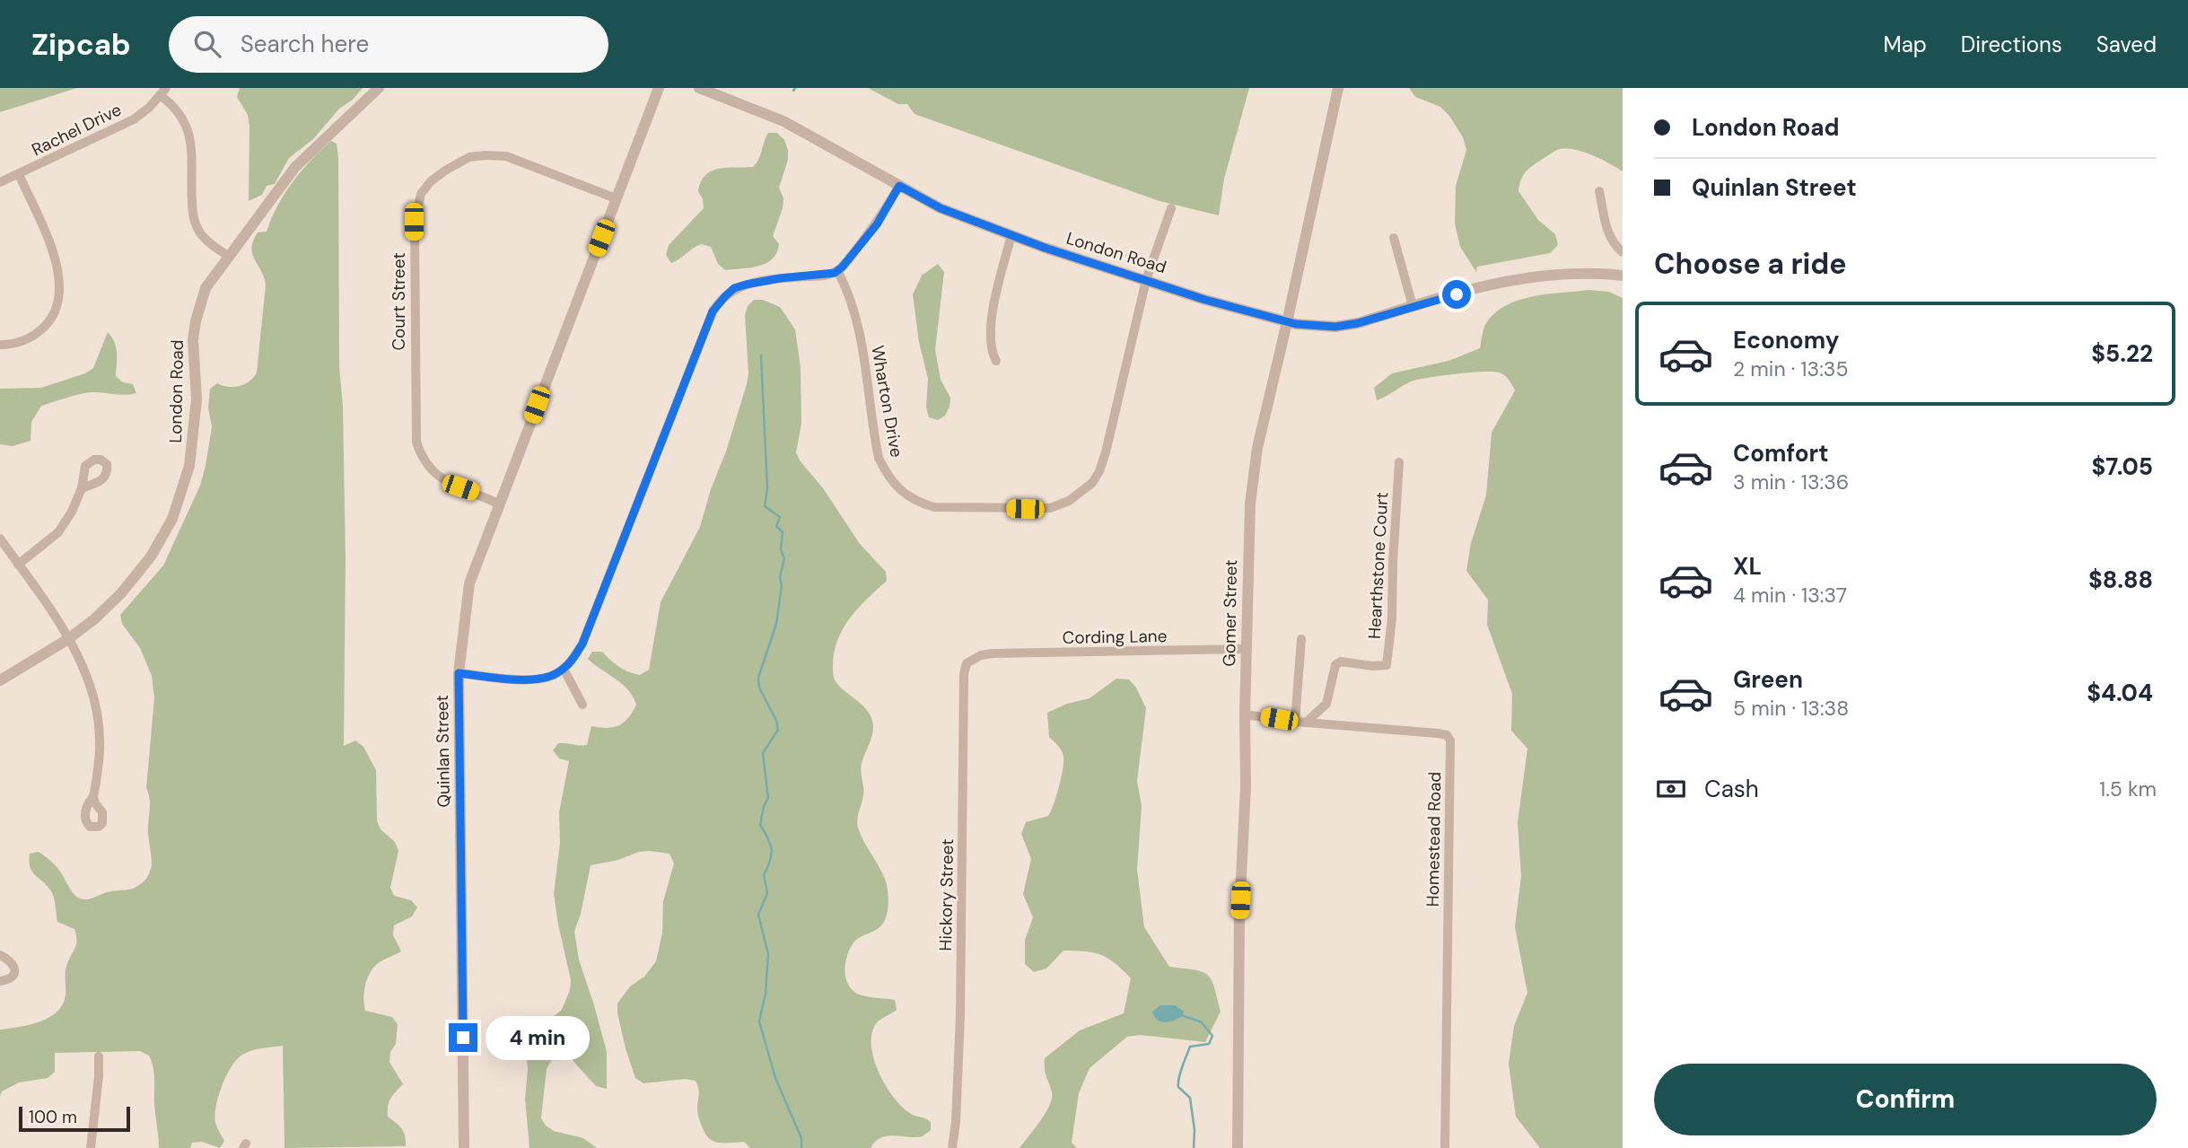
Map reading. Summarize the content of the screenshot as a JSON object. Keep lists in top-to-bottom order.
{
  "streets": {
    "street": [
      "Rachel Drive",
      "London Road",
      "Court Street",
      "Wharton Drive",
      "Hearthstone Court",
      "Gomer Street",
      "Cording Lane",
      "Quinlan Street",
      "Homestead Road",
      "Hickory Street"
    ]
  },
  "crossings": [
    ["London Road", "Wharton Drive"],
    ["London Road", "Gomer Street"],
    ["Court Street", "Quinlan Street"],
    ["Hearthstone Court", "Homestead Road"],
    ["Gomer Street", "Cording Lane"],
    ["Gomer Street", "Homestead Road"],
    ["Cording Lane", "Hickory Street"]
  ],
  "scale_bar": "100 m",
  "page": {
    "header": "Zipcab",
    "search": "Search here",
    "nav": ["Map", "Directions", "Saved"],
    "banner": ["London Road", "Quinlan Street"],
    "heading": "Choose a ride",
    "list": [
      {
        "name": "Economy",
        "note": "2 min · 13:35",
        "value": "$5.22"
      },
      {
        "name": "Comfort",
        "note": "3 min · 13:36",
        "value": "$7.05"
      },
      {
        "name": "XL",
        "note": "4 min · 13:37",
        "value": "$8.88"
      },
      {
        "name": "Green",
        "note": "5 min · 13:38",
        "value": "$4.04"
      }
    ],
    "pay": ["Cash", "1.5 km"],
    "bubble": "4 min",
    "buttons": "Confirm",
    "scale": "100 m"
  }
}
